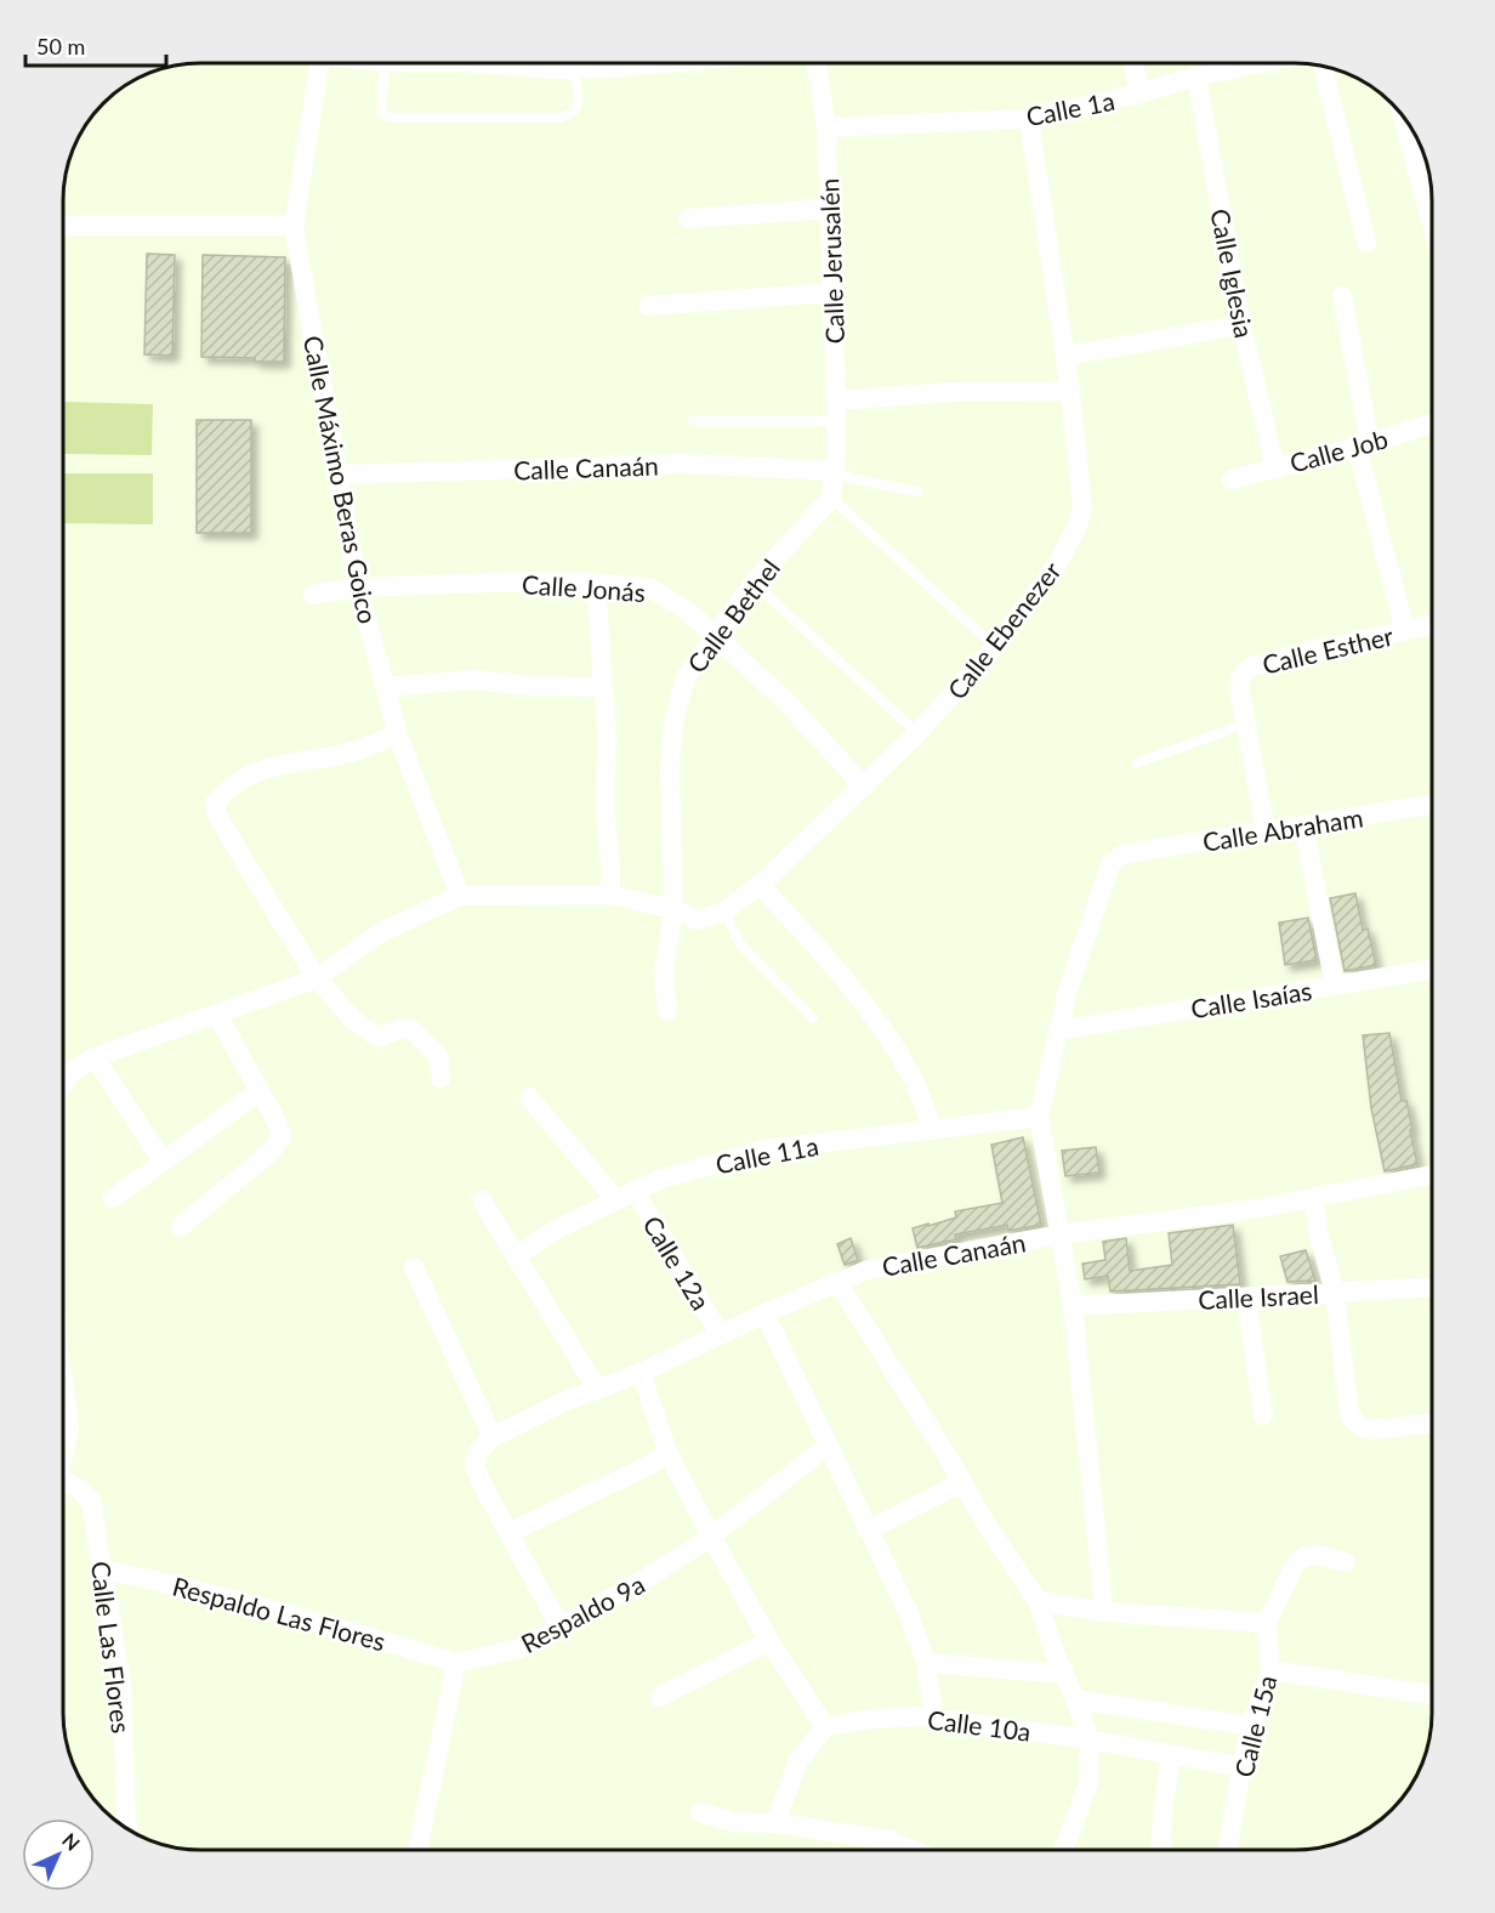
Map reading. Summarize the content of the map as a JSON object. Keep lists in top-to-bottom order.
{
  "streets": {
    "street": [
      "Calle 1a",
      "Calle Jerusalén",
      "Calle Iglesia",
      "Calle Job",
      "Calle Canaán",
      "Calle Máximo Beras Goico",
      "Calle Jonás",
      "Calle Bethel",
      "Calle Ebenezer",
      "Calle Esther",
      "Calle Abraham",
      "Calle Isaías",
      "Calle 11a",
      "Calle 12a",
      "Calle Israel",
      "Respaldo Las Flores",
      "Respaldo 9a",
      "Calle Las Flores",
      "Calle 10a",
      "Calle 15a"
    ]
  },
  "crossings": [
    ["Calle 1a", "Calle Jerusalén"],
    ["Calle 1a", "Calle Iglesia"],
    ["Calle 1a", "Calle Ebenezer"],
    ["Calle Jerusalén", "Calle Canaán"],
    ["Calle Iglesia", "Calle Job"],
    ["Calle Canaán", "Calle Máximo Beras Goico"],
    ["Calle Canaán", "Calle 12a"],
    ["Calle Máximo Beras Goico", "Calle Jonás"],
    ["Calle Máximo Beras Goico", "Calle Ebenezer"],
    ["Calle Jonás", "Calle Bethel"],
    ["Calle Jonás", "Calle Ebenezer"],
    ["Calle Bethel", "Calle Ebenezer"],
    ["Calle Esther", "Calle Abraham"],
    ["Calle Abraham", "Calle Isaías"],
    ["Calle 11a", "Calle 12a"],
    ["Respaldo Las Flores", "Respaldo 9a"],
    ["Respaldo Las Flores", "Calle Las Flores"],
    ["Calle 10a", "Calle 15a"]
  ],
  "scale_bar": "50 m",
  "north": "top right"
}
